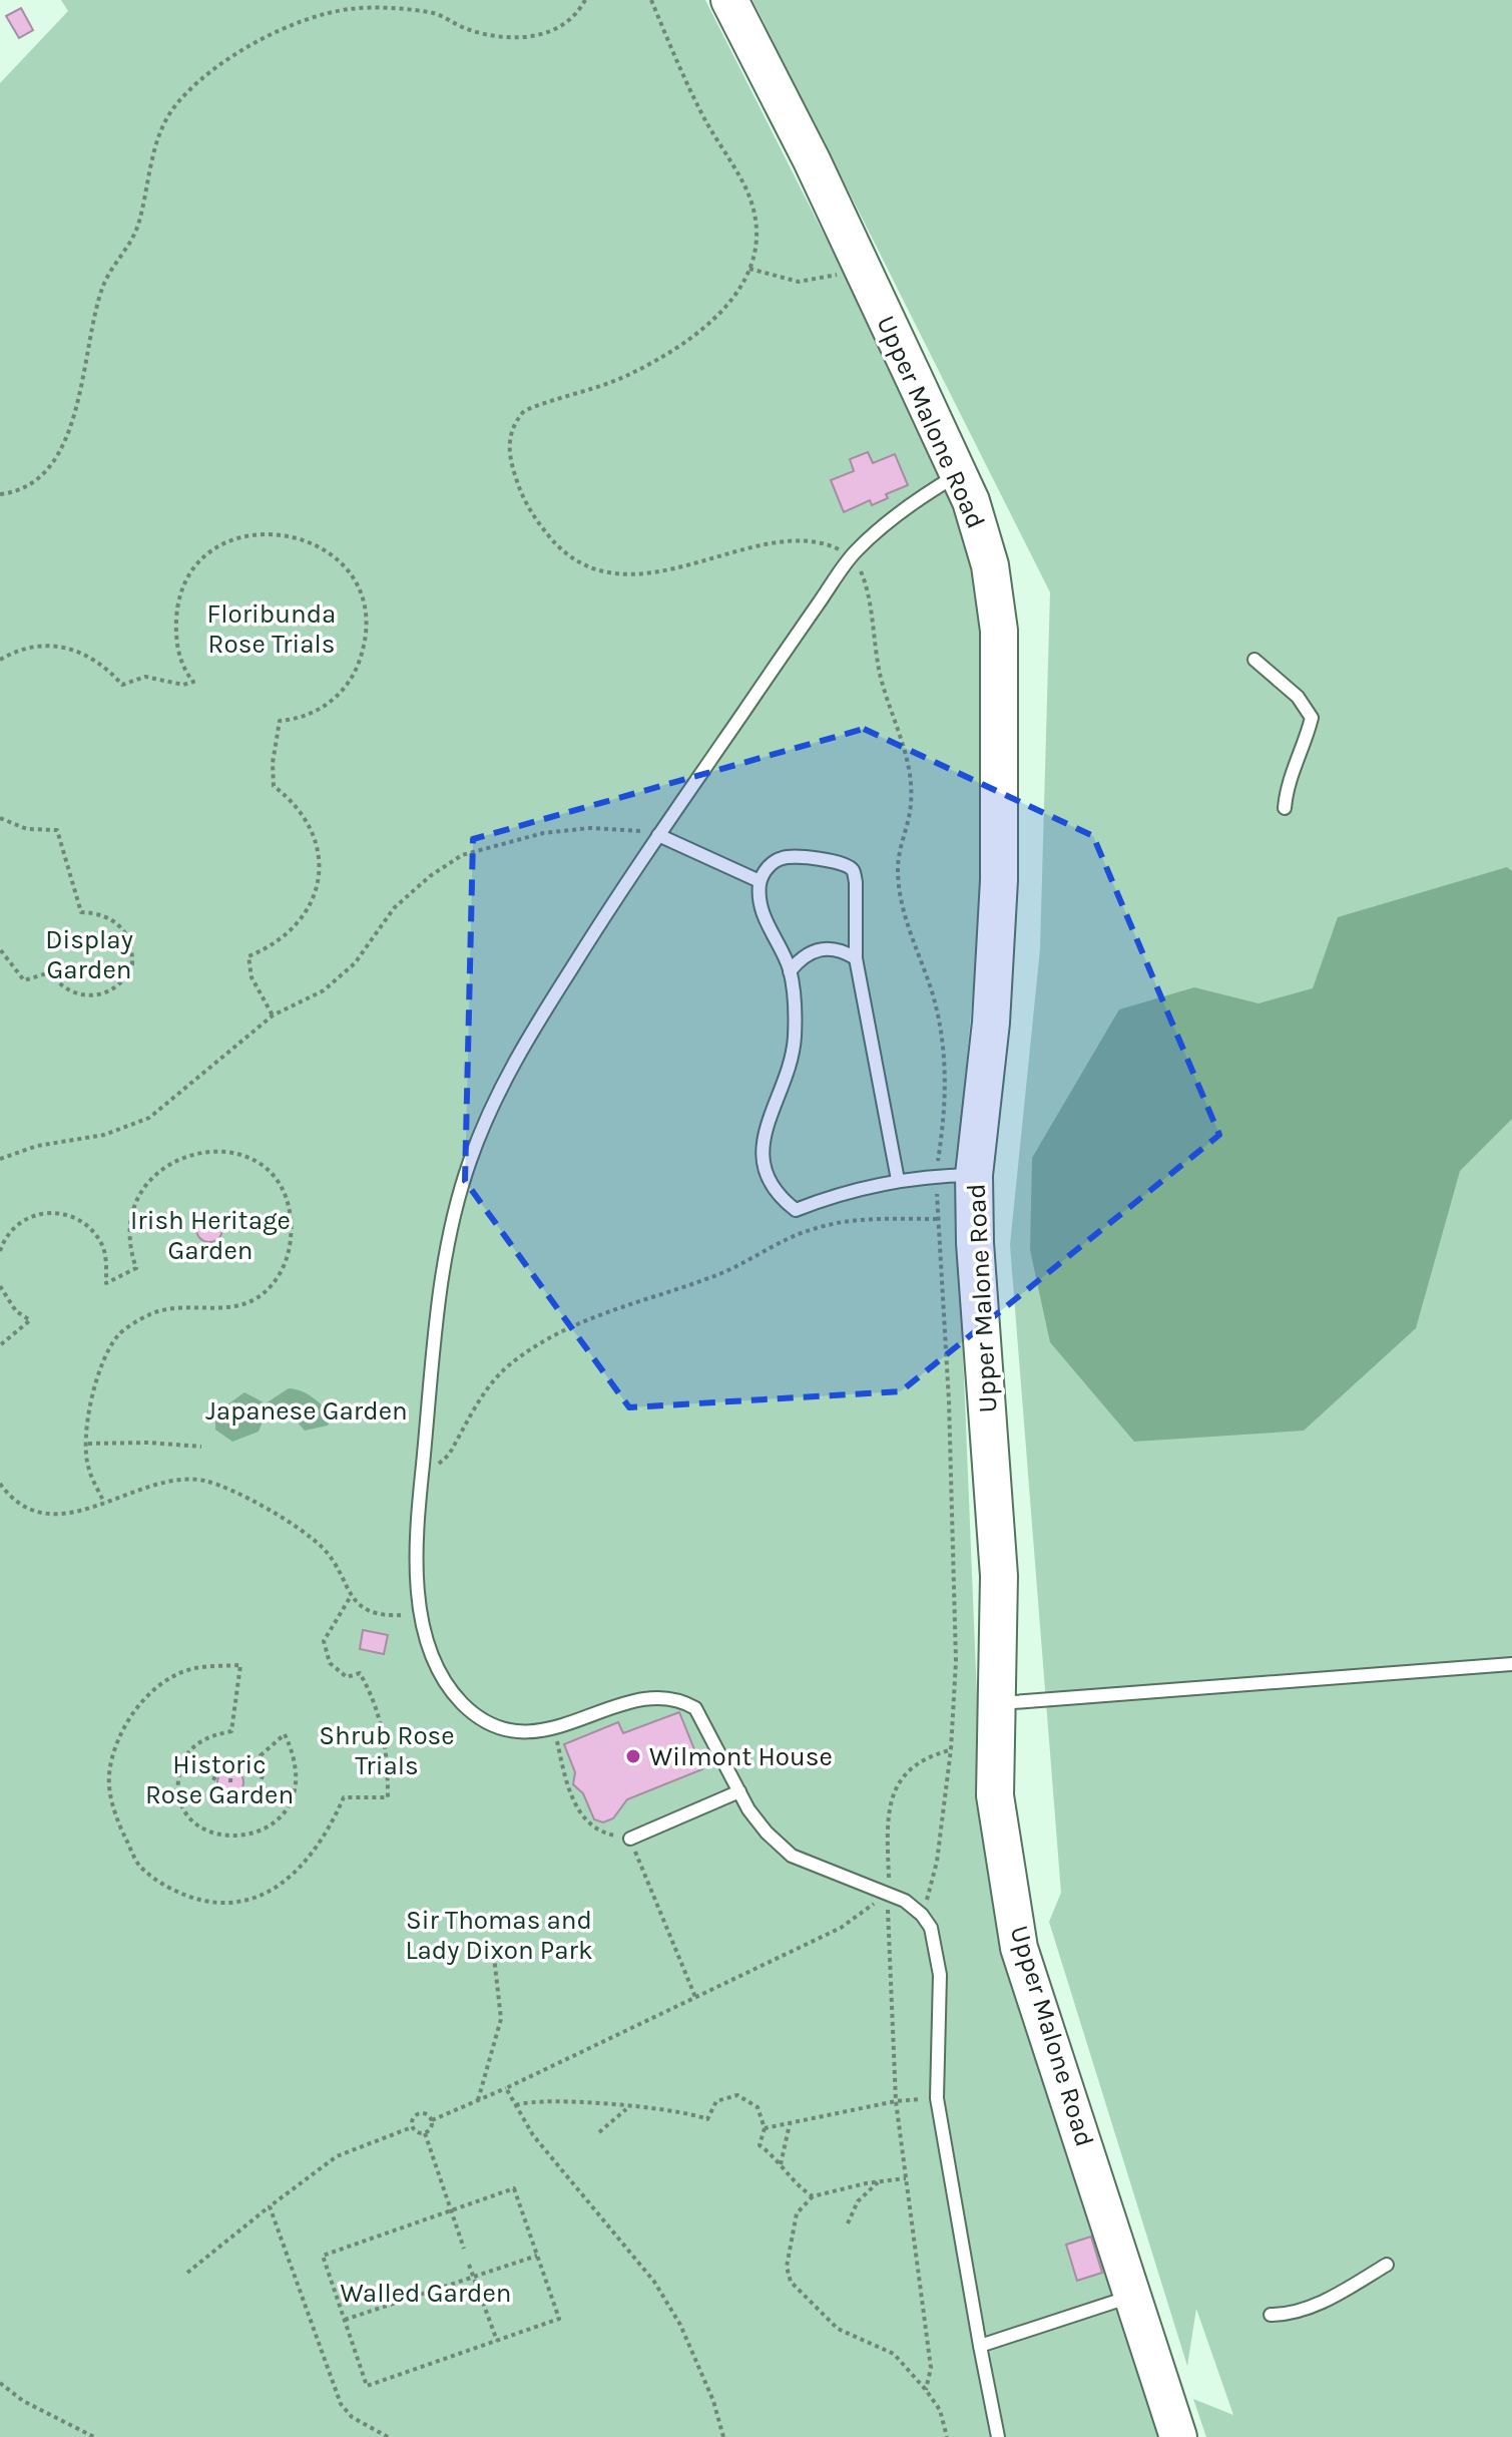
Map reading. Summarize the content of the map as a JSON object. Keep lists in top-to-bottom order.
{
  "streets": {
    "main road": ["Upper Malone Road"]
  },
  "parks": [
    "Floribunda Rose Trials",
    "Display Garden",
    "Irish Heritage Garden",
    "Japanese Garden",
    "Shrub Rose Trials",
    "Historic Rose Garden",
    "Sir Thomas and Lady Dixon Park",
    "Walled Garden"
  ],
  "places": ["Wilmont House"]
}
